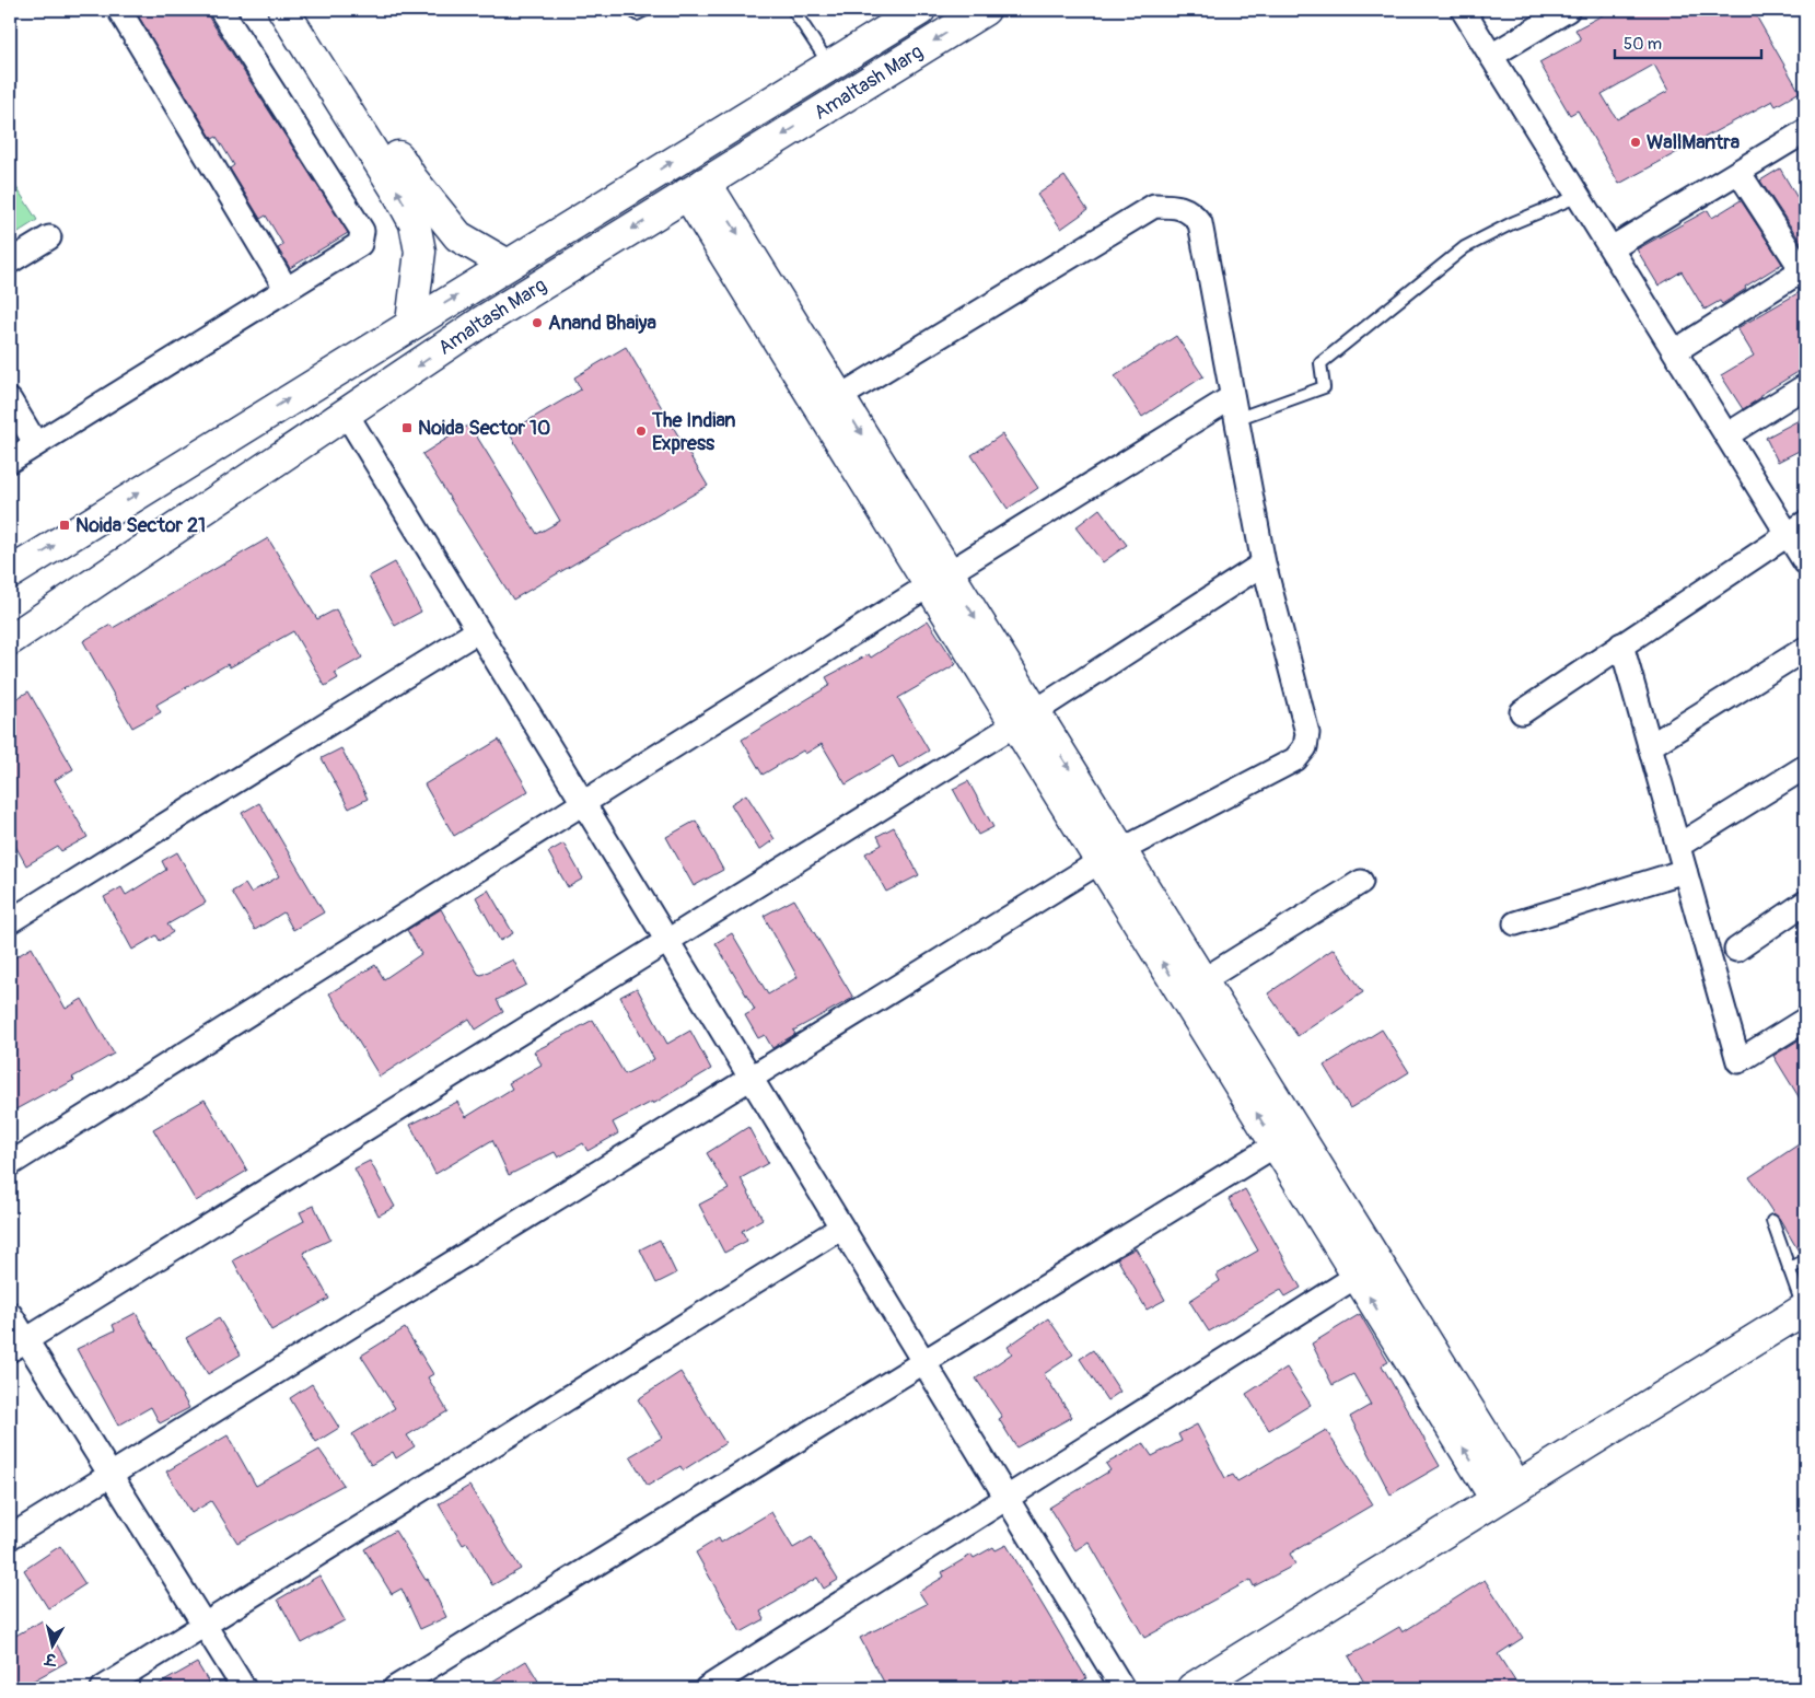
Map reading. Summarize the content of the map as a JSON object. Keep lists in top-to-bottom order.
{
  "streets": {
    "street": ["Amaltash Marg"]
  },
  "places": {
    "other": ["WallMantra", "Anand Bhaiya", "The Indian Express"],
    "transit": ["Noida Sector 10", "Noida Sector 21"]
  },
  "scale_bar": "50 m",
  "north": "bottom"
}
